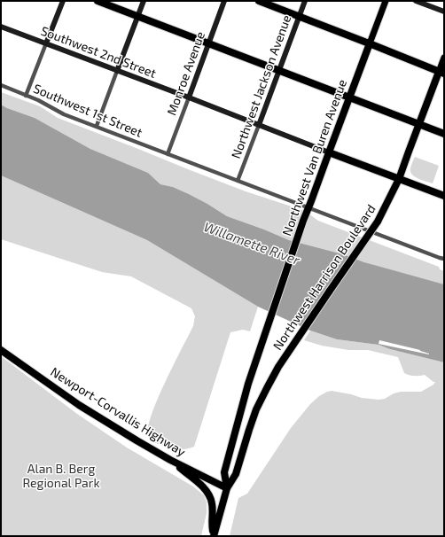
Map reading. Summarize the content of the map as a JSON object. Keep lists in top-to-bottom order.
{
  "streets": {
    "highway": ["Northwest Van Buren Avenue", "Northwest Harrison Boulevard", "Newport-Corvallis Highway"],
    "street": [
      "Southwest 2nd Street",
      "Monroe Avenue",
      "Northwest Jackson Avenue",
      "Southwest 1st Street"
    ]
  },
  "crossings": [
    ["Southwest 2nd Street", "Monroe Avenue"],
    ["Southwest 2nd Street", "Northwest Jackson Avenue"],
    ["Southwest 2nd Street", "Northwest Van Buren Avenue"],
    ["Monroe Avenue", "Southwest 1st Street"],
    ["Northwest Jackson Avenue", "Southwest 1st Street"],
    ["Southwest 1st Street", "Northwest Van Buren Avenue"],
    ["Northwest Van Buren Avenue", "Northwest Harrison Boulevard"],
    ["Northwest Van Buren Avenue", "Newport-Corvallis Highway"],
    ["Northwest Harrison Boulevard", "Newport-Corvallis Highway"]
  ],
  "water": ["Willamette River"],
  "parks": ["Alan B. Berg Regional Park"]
}
